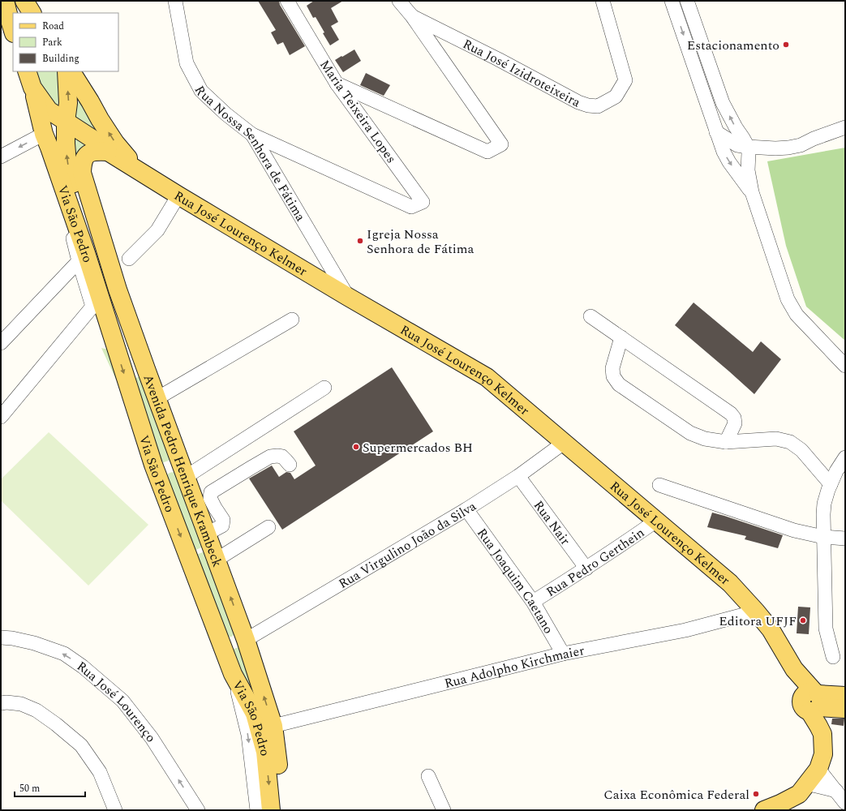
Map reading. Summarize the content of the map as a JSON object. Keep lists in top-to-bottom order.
{
  "streets": {
    "main road": ["Via São Pedro", "Rua José Lourenço Kelmer", "Avenida Pedro Henrique Krambeck"],
    "street": [
      "Rua José Izidroteixeira",
      "Maria Teixeira Lopes",
      "Rua Nossa Senhora de Fátima",
      "Rua Nair",
      "Rua Virgulino João da Silva",
      "Rua Pedro Gerthein",
      "Rua Joaquim Caetano",
      "Rua Adolpho Kirchmaier",
      "Rua José Lourenço"
    ]
  },
  "crossings": [
    ["Maria Teixeira Lopes", "Rua Nossa Senhora de Fátima"],
    ["Rua Nossa Senhora de Fátima", "Rua José Lourenço Kelmer"],
    ["Via São Pedro", "Rua José Lourenço Kelmer"],
    ["Via São Pedro", "Avenida Pedro Henrique Krambeck"],
    ["Rua José Lourenço Kelmer", "Avenida Pedro Henrique Krambeck"],
    ["Rua José Lourenço Kelmer", "Rua Virgulino João da Silva"],
    ["Rua José Lourenço Kelmer", "Rua Pedro Gerthein"],
    ["Rua José Lourenço Kelmer", "Rua Adolpho Kirchmaier"],
    ["Avenida Pedro Henrique Krambeck", "Rua Virgulino João da Silva"],
    ["Avenida Pedro Henrique Krambeck", "Rua Adolpho Kirchmaier"],
    ["Rua Nair", "Rua Virgulino João da Silva"],
    ["Rua Nair", "Rua Pedro Gerthein"],
    ["Rua Virgulino João da Silva", "Rua Joaquim Caetano"],
    ["Rua Pedro Gerthein", "Rua Joaquim Caetano"],
    ["Rua Joaquim Caetano", "Rua Adolpho Kirchmaier"]
  ],
  "places": [
    "Estacionamento",
    "Igreja Nossa Senhora de Fátima",
    "Supermercados BH",
    "Editora UFJF",
    "Caixa Econômica Federal"
  ],
  "legend": ["Road", "Park", "Building"],
  "scale_bar": "50 m"
}
